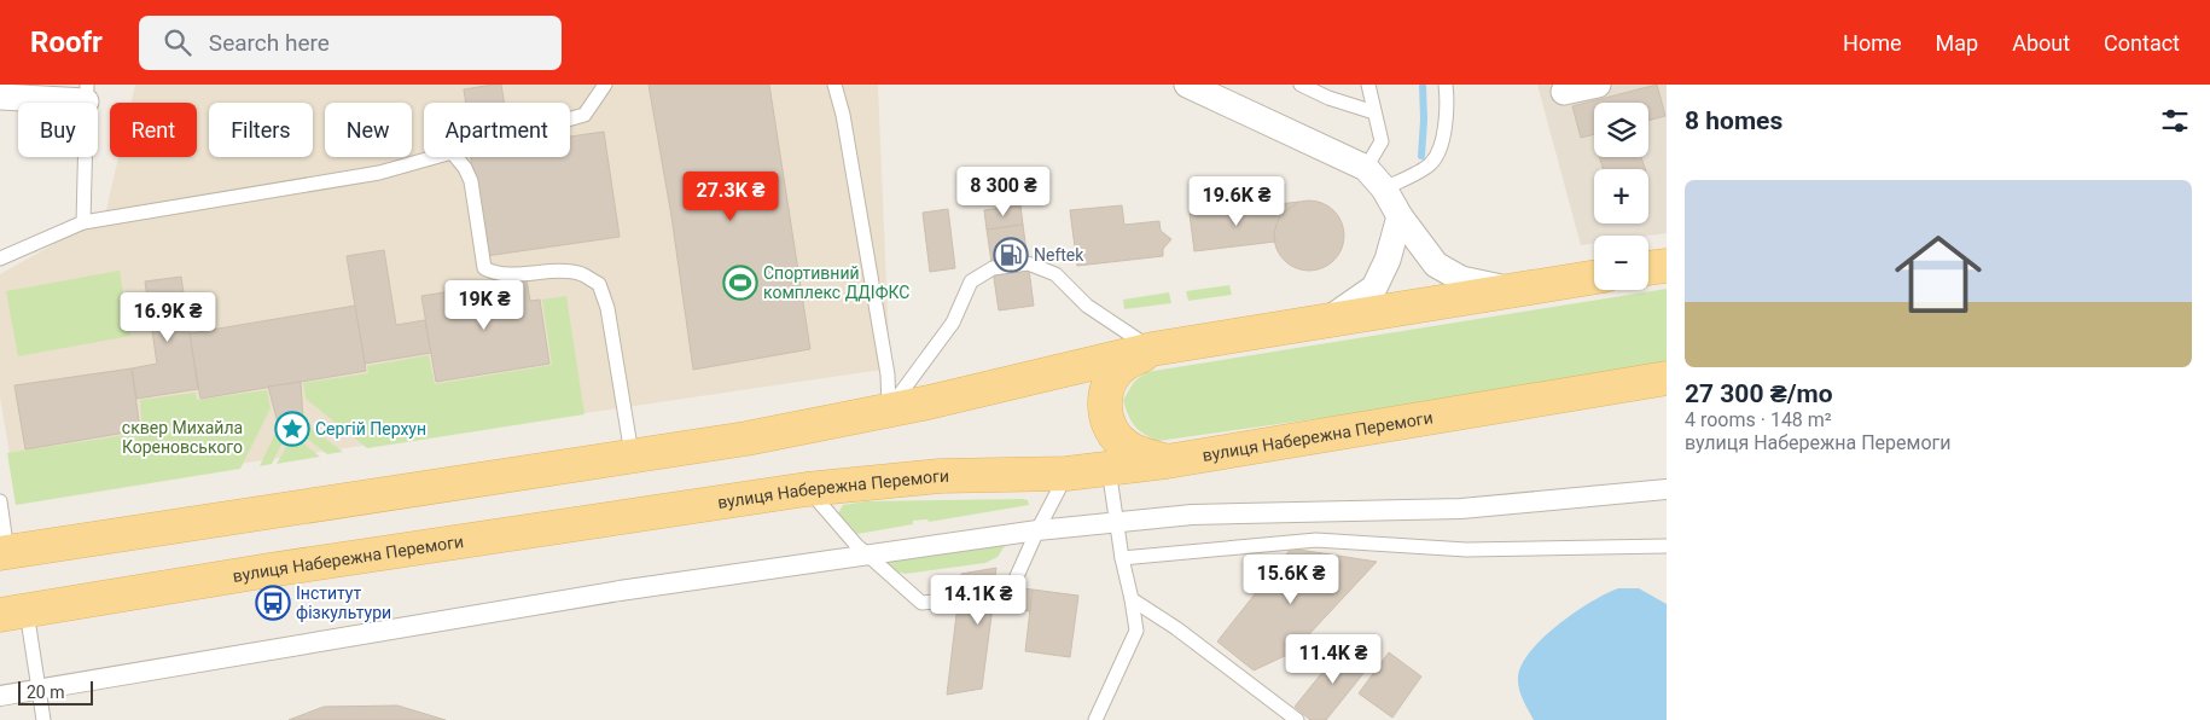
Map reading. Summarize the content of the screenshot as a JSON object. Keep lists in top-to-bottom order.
{
  "streets": {
    "main road": ["вулиця Набережна Перемоги"]
  },
  "parks": ["сквер Михайла Кореновського"],
  "places": {
    "fuel station": ["Neftek"],
    "sports": ["Спортивний комплекс ДДІФКС"],
    "place": ["Сергій Перхун"],
    "bus stop": ["Інститут фізкультури"]
  },
  "scale_bar": "20 m",
  "page": {
    "header": "Roofr",
    "search": "Search here",
    "nav": [
      "Home",
      "Map",
      "About",
      "Contact"
    ],
    "heading": "8 homes",
    "map_buttons": ["+", "−"],
    "chip": [
      "Buy",
      "Rent",
      "Filters",
      "New",
      "Apartment"
    ],
    "list": [
      {
        "name": "27 300 ₴/mo",
        "note": "4 rooms · 148 m² · вулиця Набережна Перемоги"
      }
    ],
    "price": [
      "8 300 ₴",
      "27.3K ₴",
      "19.6K ₴",
      "19K ₴",
      "16.9K ₴",
      "15.6K ₴",
      "14.1K ₴",
      "11.4K ₴"
    ],
    "scale": "20 m"
  }
}
